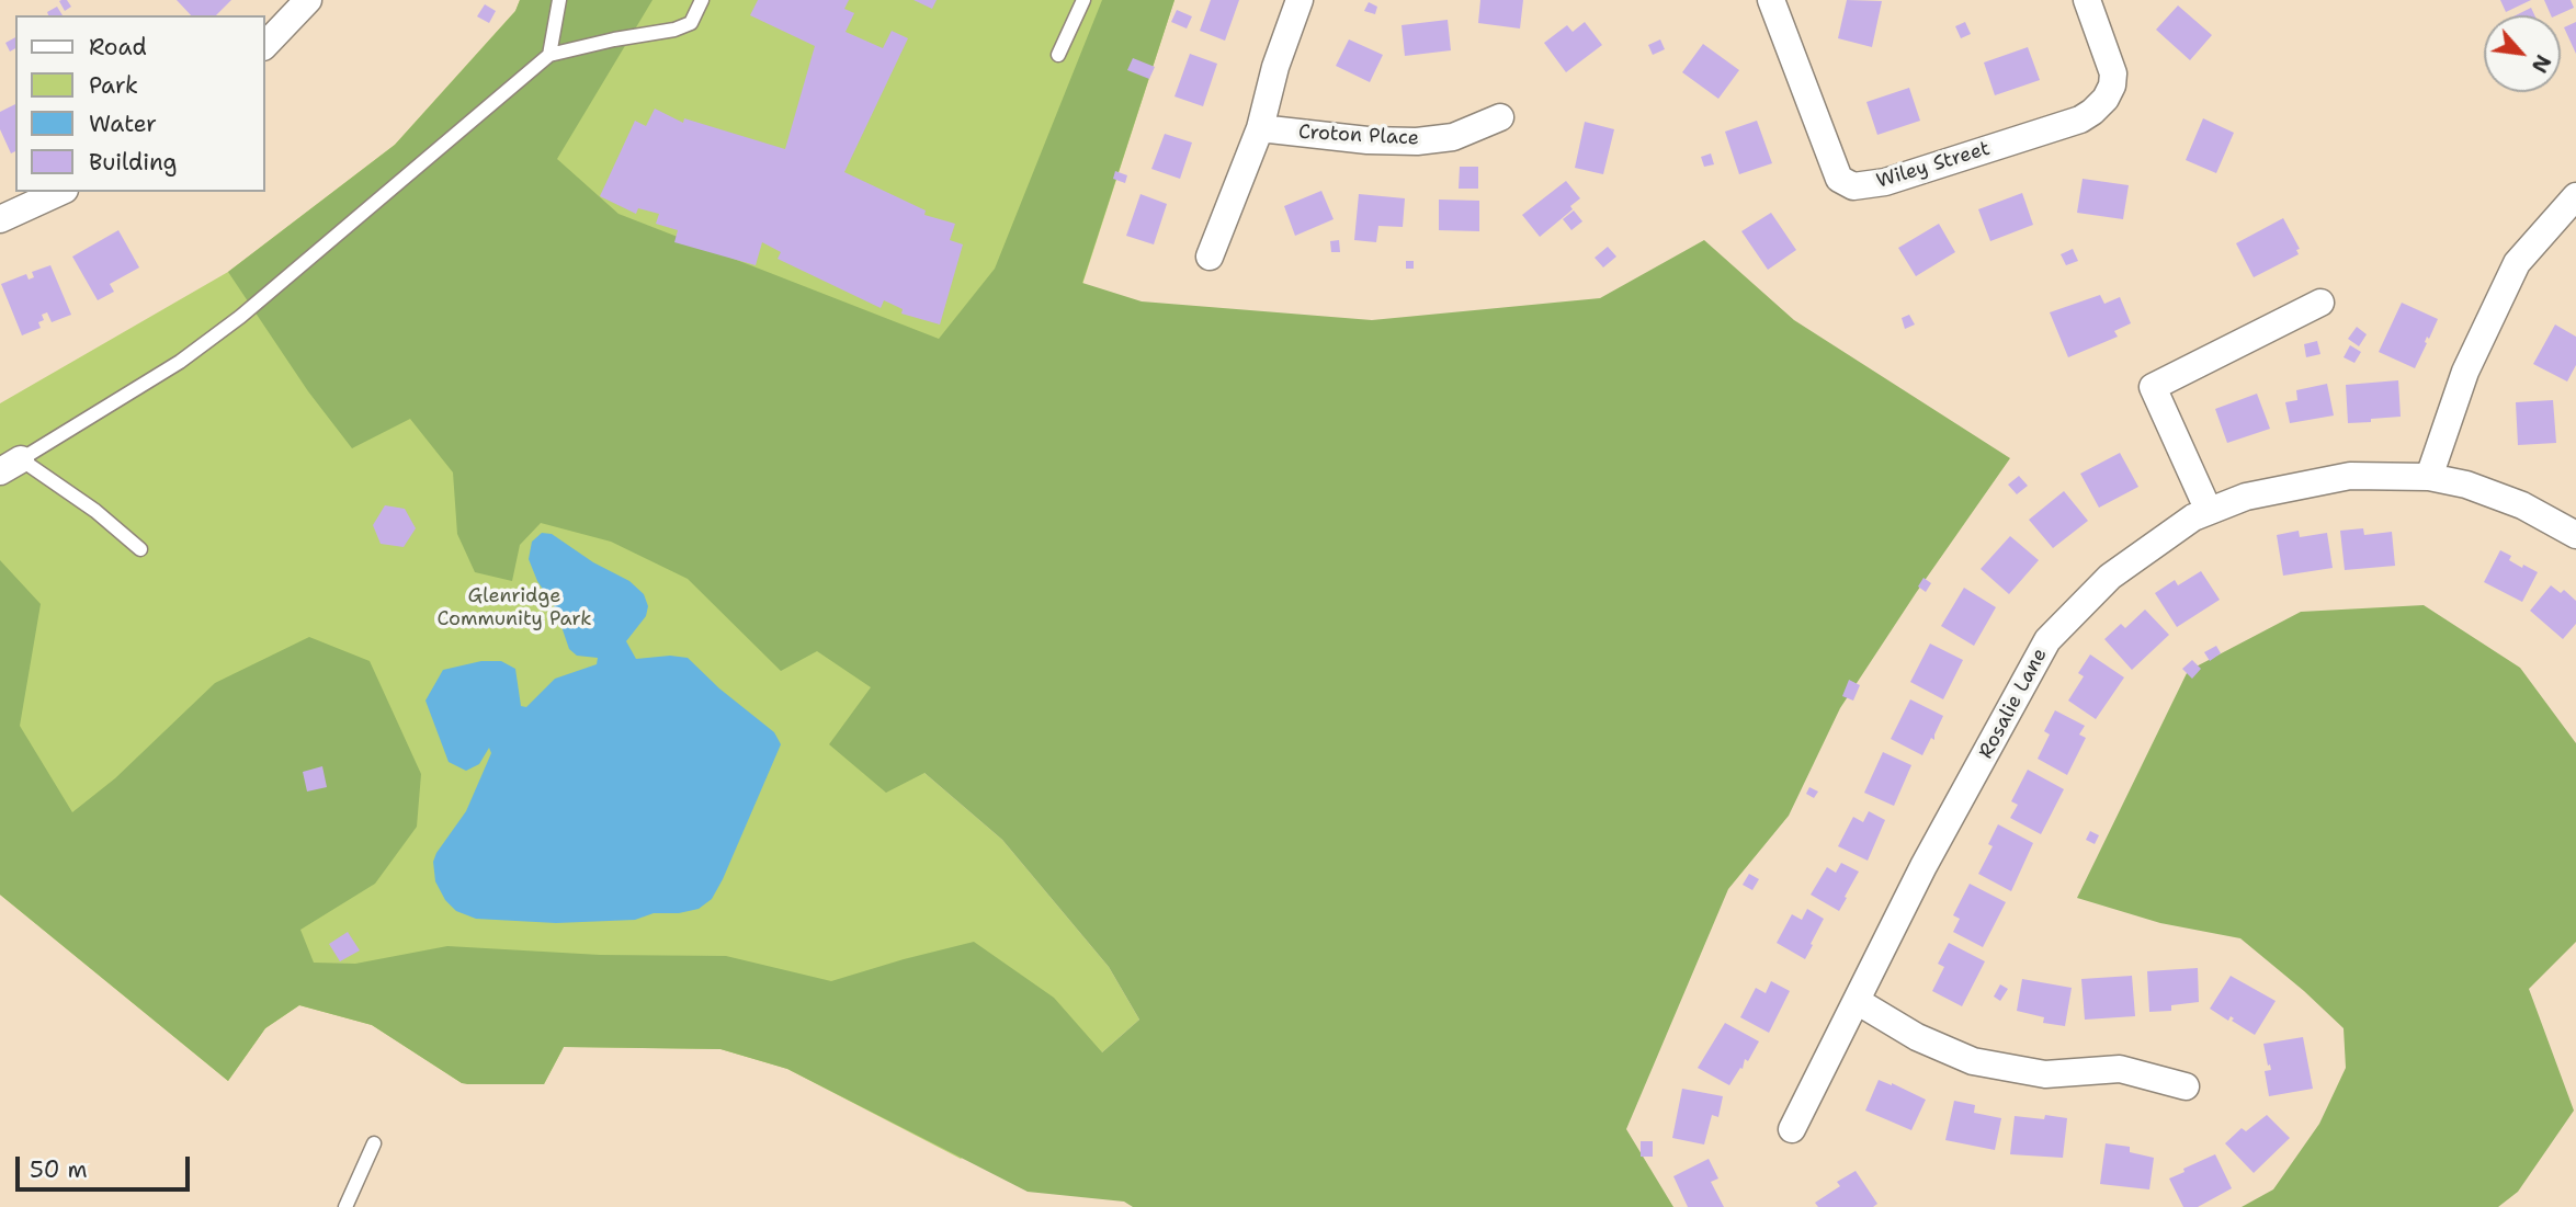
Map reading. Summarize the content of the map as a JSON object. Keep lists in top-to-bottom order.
{
  "streets": {
    "street": ["Croton Place", "Wiley Street", "Rosalie Lane"]
  },
  "parks": ["Glenridge Community Park"],
  "legend": [
    "Road",
    "Park",
    "Water",
    "Building"
  ],
  "scale_bar": "50 m",
  "north": "bottom right"
}
